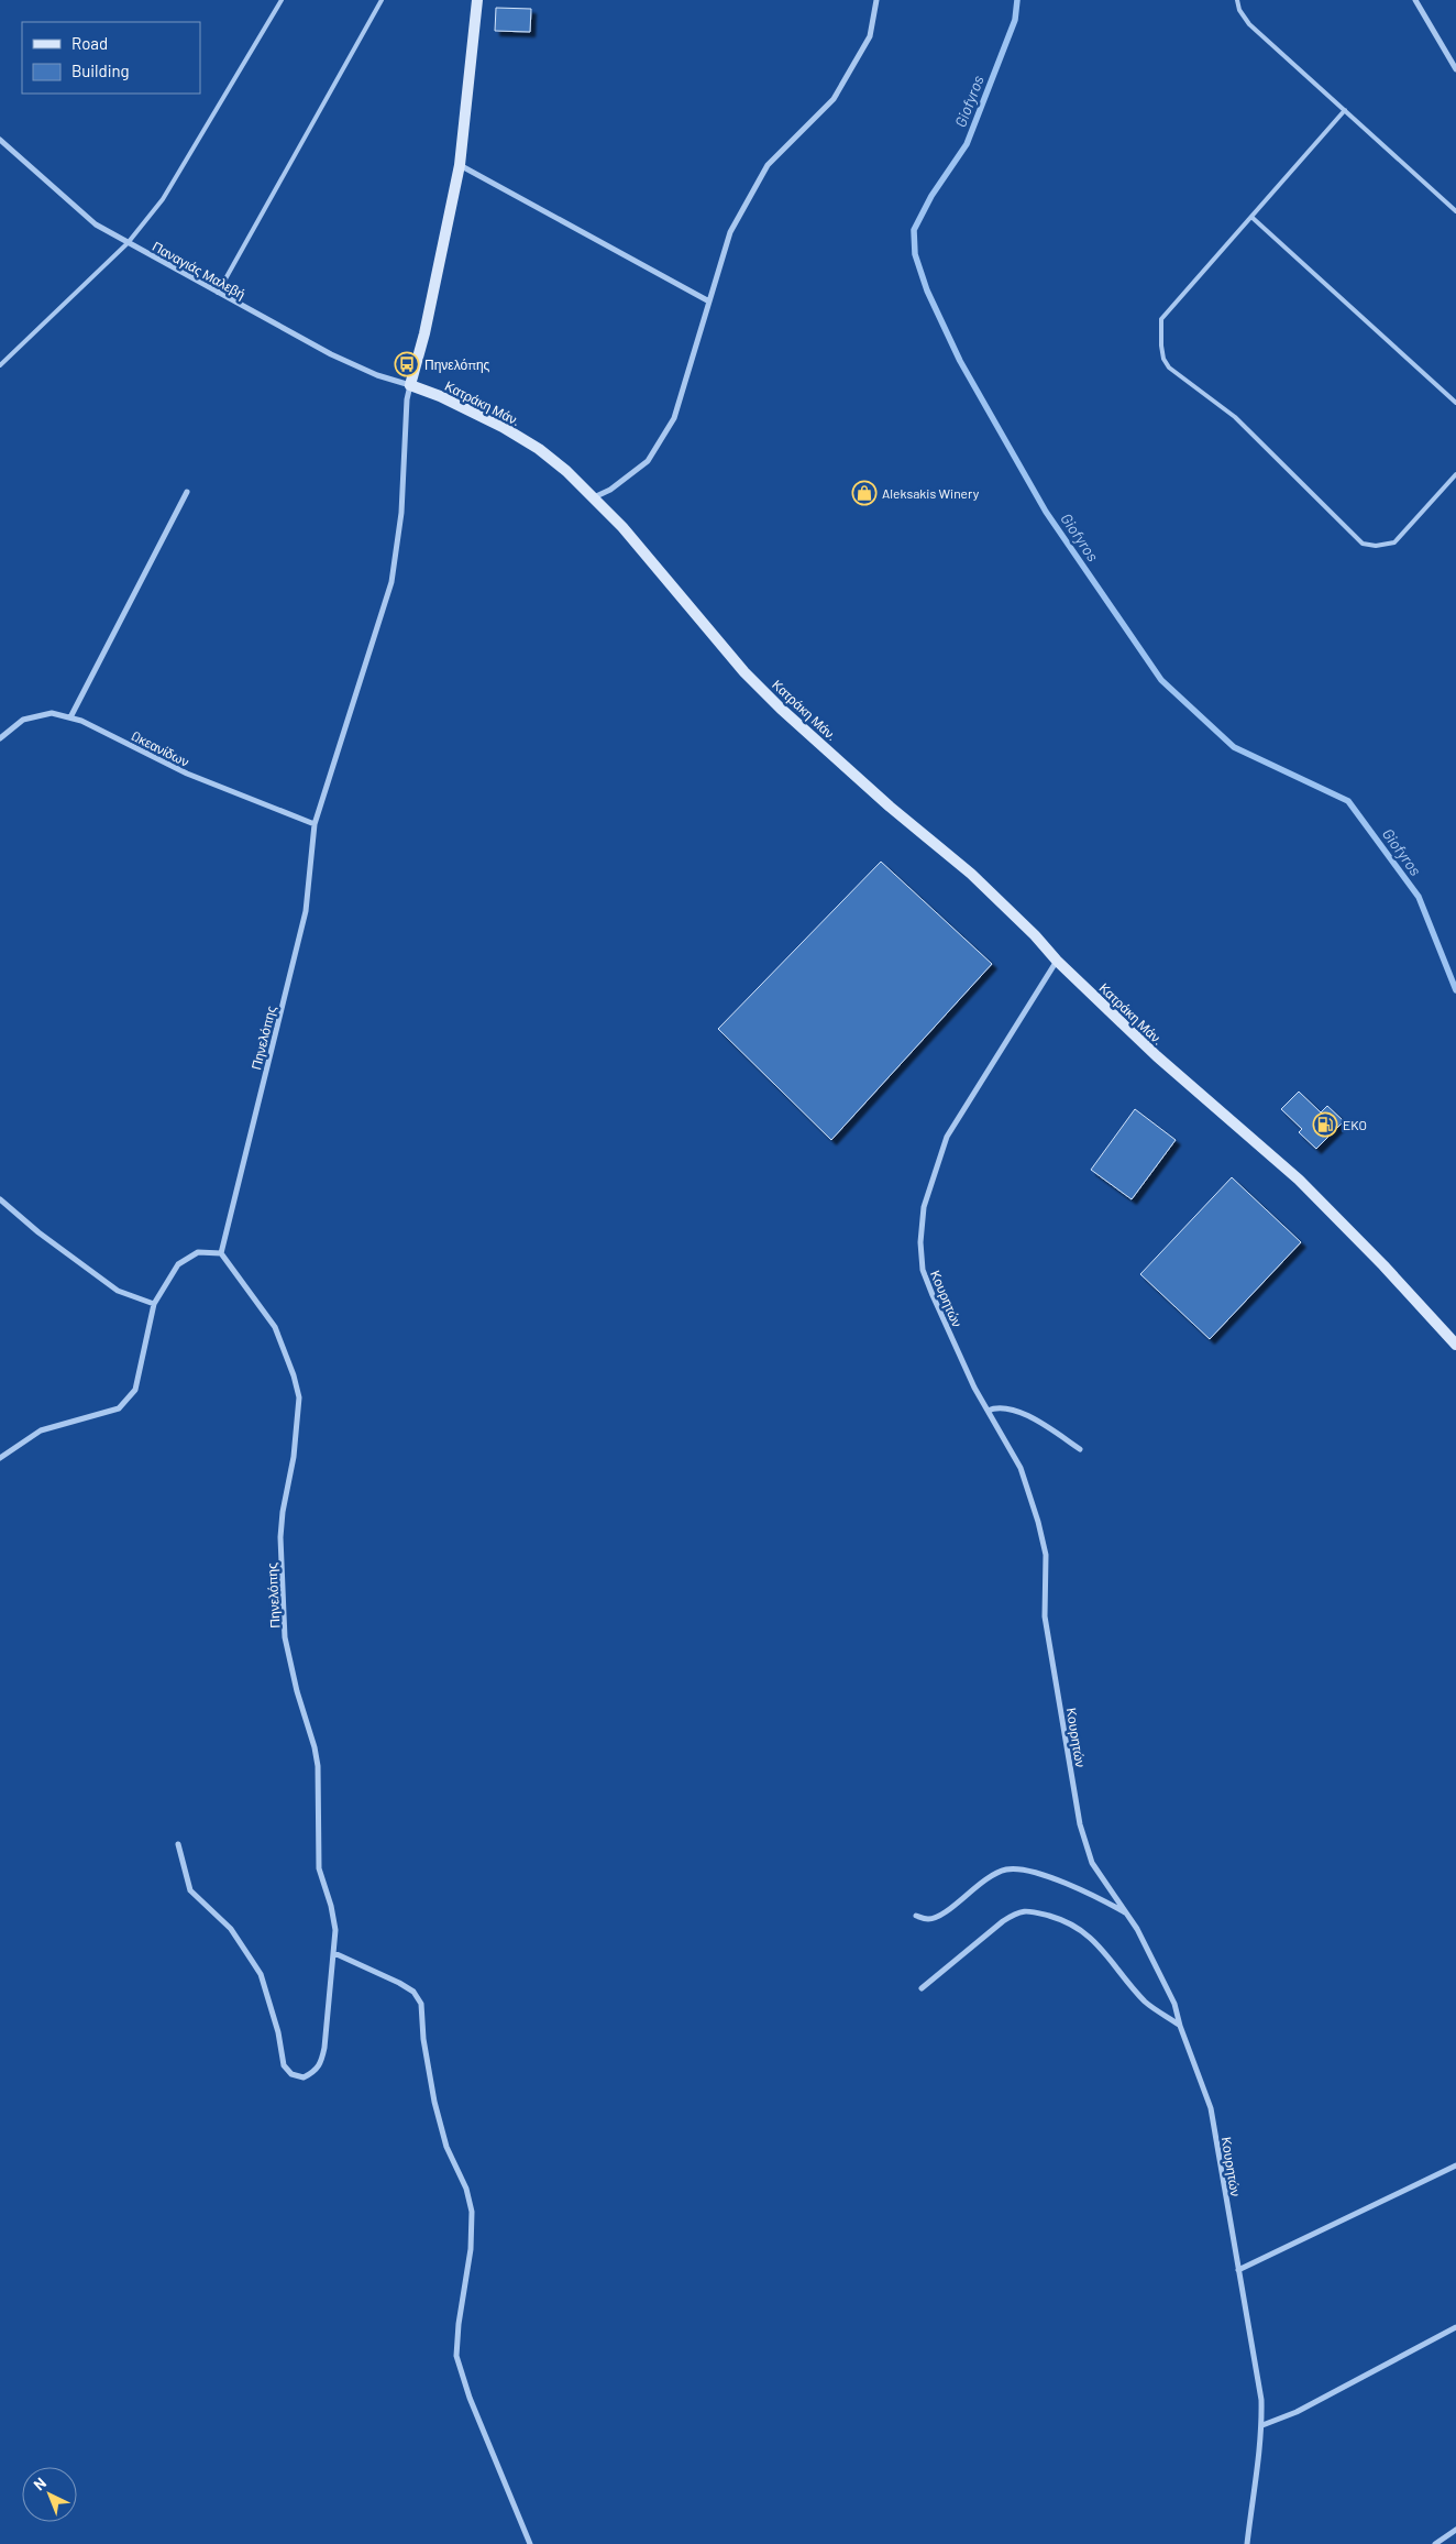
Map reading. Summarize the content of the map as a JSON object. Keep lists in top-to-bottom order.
{
  "streets": {
    "street": [
      "Παναγιάς Μαλεβή",
      "Κατράκη Μάν.",
      "Ωκεανίδων",
      "Πηνελόπης",
      "Κουρητών"
    ]
  },
  "crossings": [
    ["Παναγιάς Μαλεβή", "Κατράκη Μάν."],
    ["Παναγιάς Μαλεβή", "Πηνελόπης"],
    ["Κατράκη Μάν.", "Πηνελόπης"],
    ["Κατράκη Μάν.", "Κουρητών"],
    ["Ωκεανίδων", "Πηνελόπης"]
  ],
  "water": ["Giofyros"],
  "places": {
    "bus stop": ["Πηνελόπης"],
    "shop": ["Aleksakis Winery"],
    "fuel station": ["EKO"]
  },
  "legend": ["Road", "Building"],
  "north": "top left"
}
